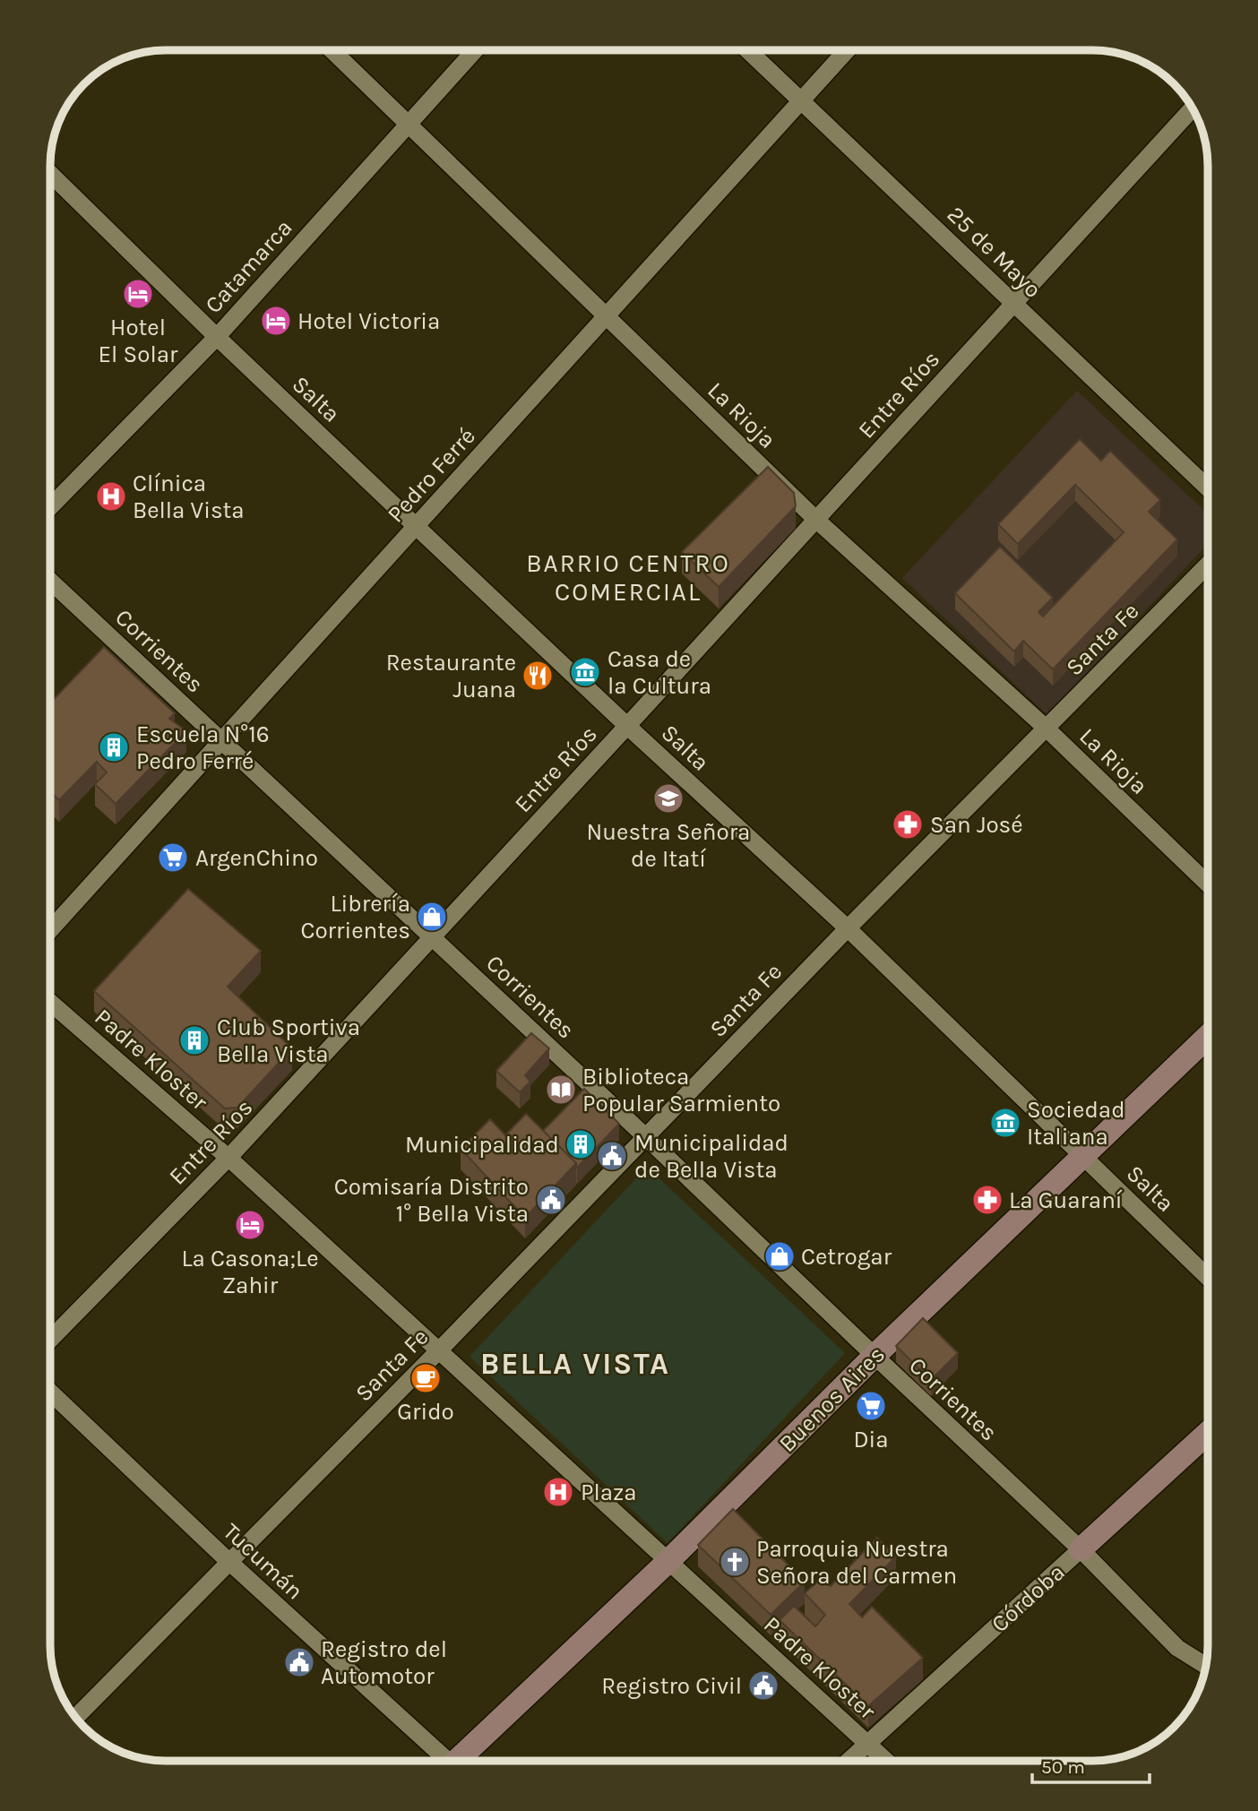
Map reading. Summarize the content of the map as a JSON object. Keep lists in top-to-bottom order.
{
  "streets": {
    "street": [
      "25 de Mayo",
      "Catamarca",
      "Entre Ríos",
      "Salta",
      "La Rioja",
      "Pedro Ferré",
      "Santa Fe",
      "Corrientes",
      "Padre Kloster",
      "Buenos Aires",
      "Tucumán",
      "Córdoba"
    ]
  },
  "crossings": [
    ["25 de Mayo", "Entre Ríos"],
    ["25 de Mayo", "Pedro Ferré"],
    ["Catamarca", "Salta"],
    ["Catamarca", "La Rioja"],
    ["Entre Ríos", "Salta"],
    ["Entre Ríos", "La Rioja"],
    ["Entre Ríos", "Corrientes"],
    ["Entre Ríos", "Padre Kloster"],
    ["Salta", "Pedro Ferré"],
    ["Salta", "Santa Fe"],
    ["Salta", "Buenos Aires"],
    ["La Rioja", "Pedro Ferré"],
    ["La Rioja", "Santa Fe"],
    ["Pedro Ferré", "Corrientes"],
    ["Santa Fe", "Corrientes"],
    ["Santa Fe", "Padre Kloster"],
    ["Santa Fe", "Tucumán"],
    ["Corrientes", "Buenos Aires"],
    ["Corrientes", "Córdoba"],
    ["Padre Kloster", "Buenos Aires"],
    ["Padre Kloster", "Córdoba"]
  ],
  "districts": ["BARRIO CENTRO COMERCIAL", "BELLA VISTA"],
  "places": {
    "hotel": ["Hotel El Solar", "Hotel Victoria", "La Casona;Le Zahir"],
    "hospital": ["Clínica Bella Vista", "Plaza"],
    "museum": ["Casa de la Cultura", "Sociedad Italiana"],
    "restaurant": ["Restaurante Juana"],
    "building": ["Escuela N°16 Pedro Ferré", "Club Sportiva Bella Vista", "Municipalidad"],
    "school or university": ["Nuestra Señora de Itatí"],
    "pharmacy": ["San José", "La Guaraní"],
    "supermarket": ["ArgenChino", "Dia"],
    "shop": ["Librería Corrientes", "Cetrogar"],
    "library": ["Biblioteca Popular Sarmiento"],
    "public building": [
      "Municipalidad de Bella Vista",
      "Comisaría Distrito 1° Bella Vista",
      "Registro del Automotor",
      "Registro Civil"
    ],
    "cafe": ["Grido"],
    "church": ["Parroquia Nuestra Señora del Carmen"]
  },
  "scale_bar": "50 m"
}
